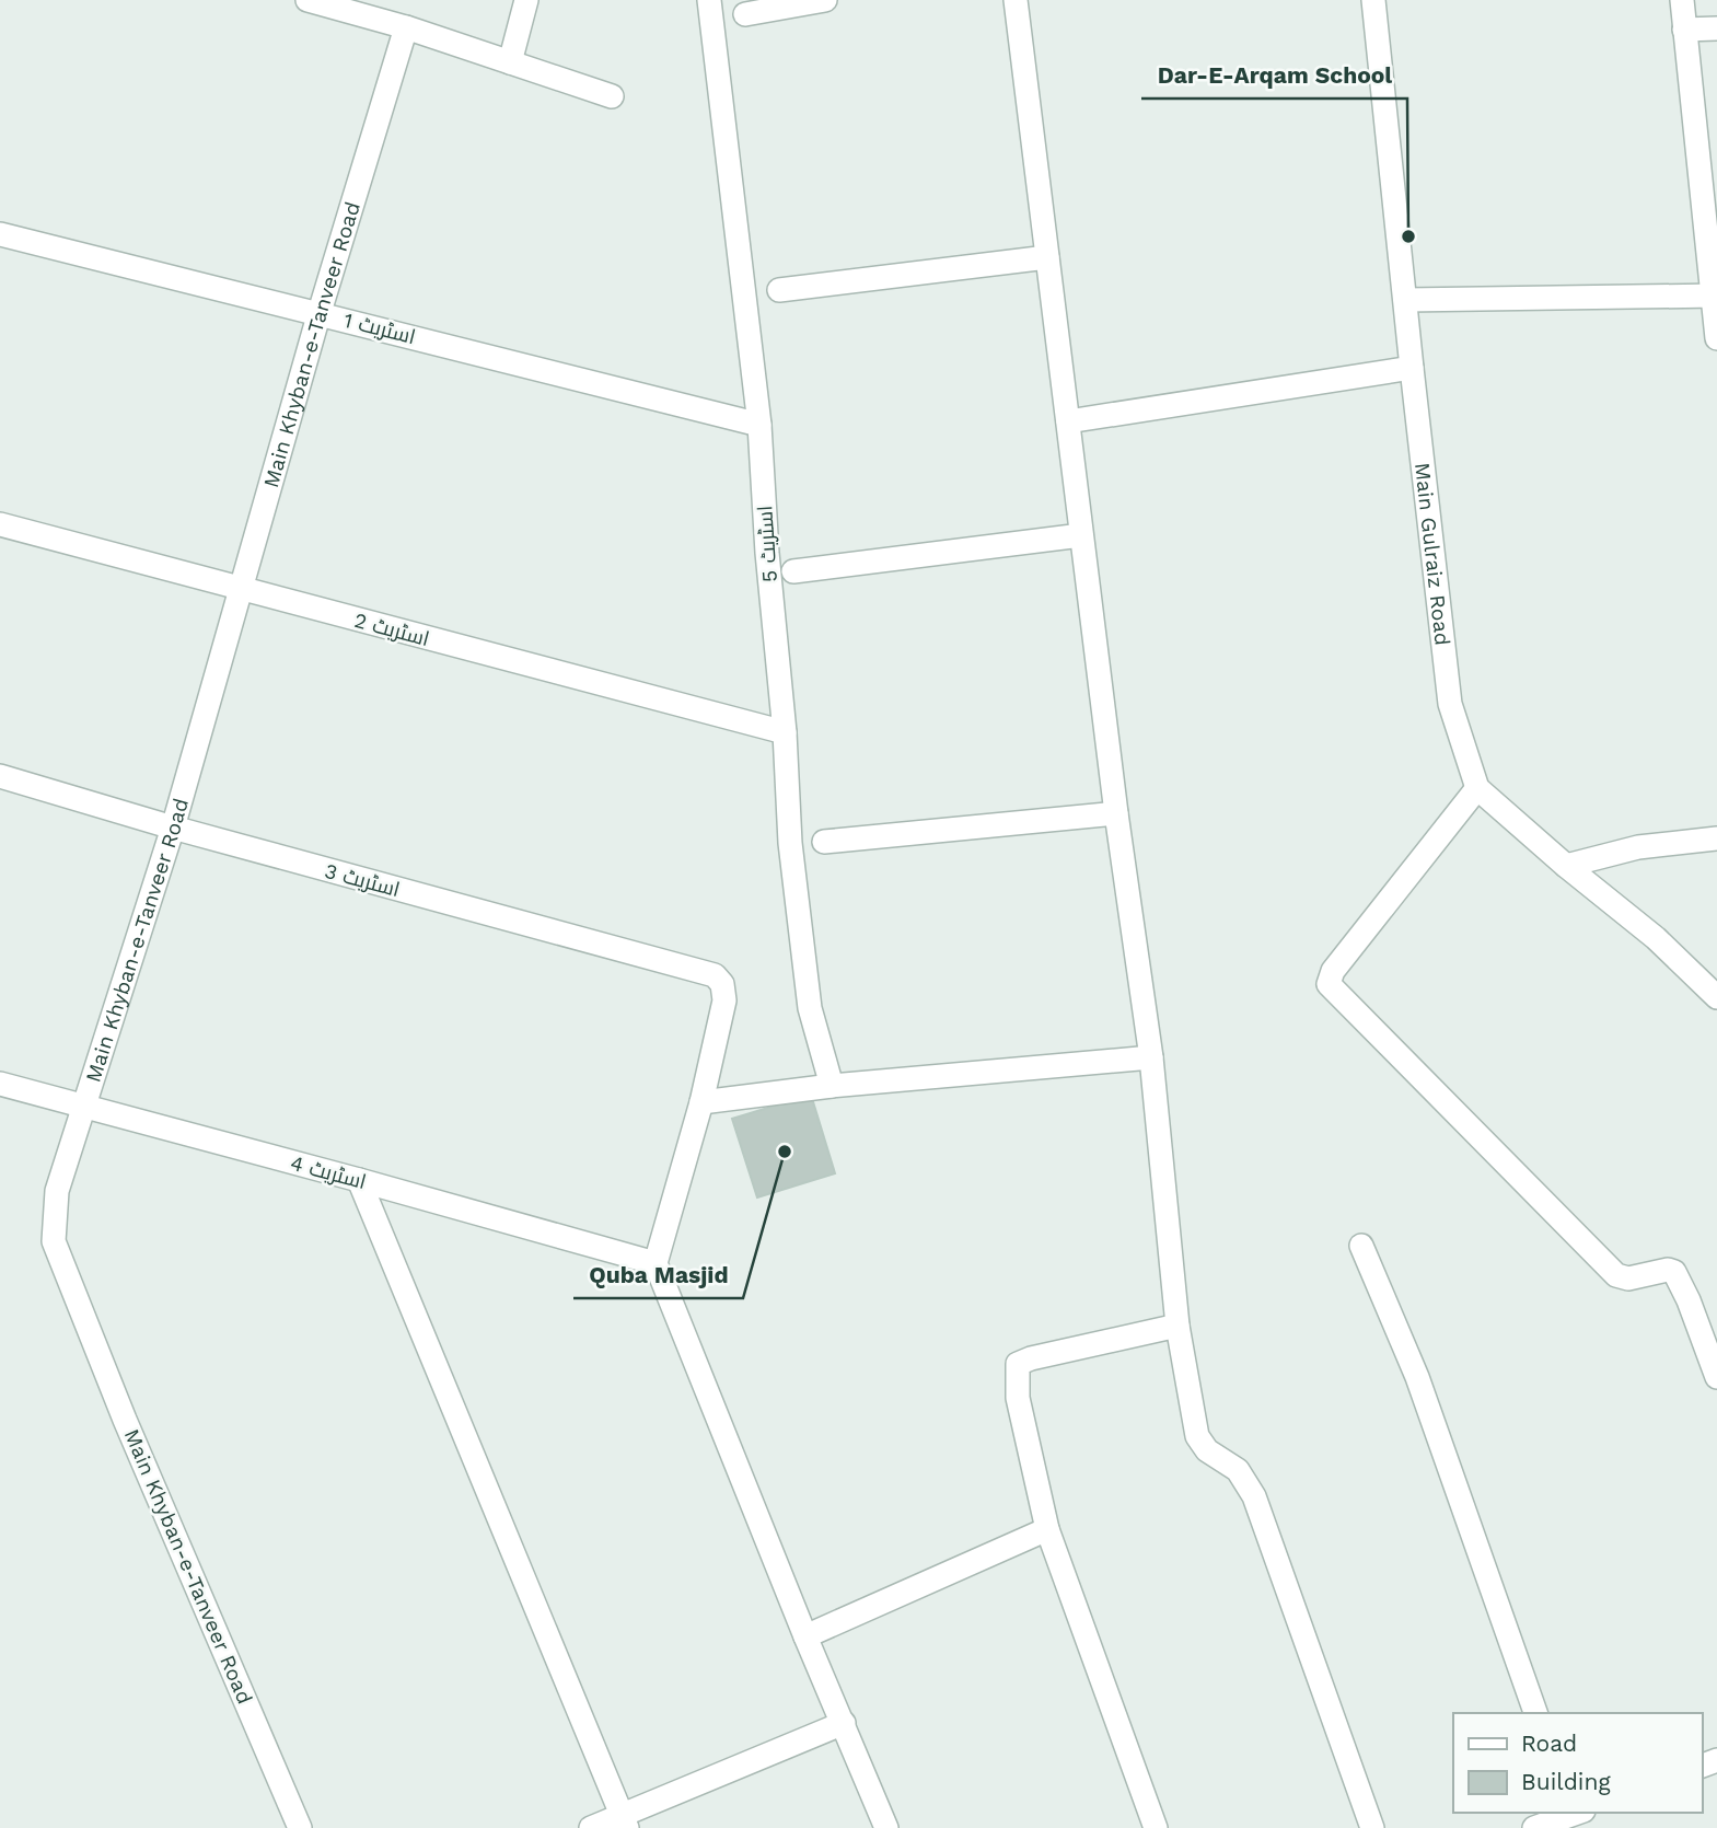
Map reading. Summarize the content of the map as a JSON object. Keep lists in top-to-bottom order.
{
  "streets": {
    "street": [
      "اسٹریٹ 1",
      "Main Khyban-e-Tanveer Road",
      "اسٹریٹ 5",
      "Main Gulraiz Road",
      "اسٹریٹ 2",
      "اسٹریٹ 3",
      "اسٹریٹ 4"
    ]
  },
  "crossings": [
    ["اسٹریٹ 1", "Main Khyban-e-Tanveer Road"],
    ["اسٹریٹ 1", "اسٹریٹ 5"],
    ["Main Khyban-e-Tanveer Road", "اسٹریٹ 2"],
    ["Main Khyban-e-Tanveer Road", "اسٹریٹ 3"],
    ["Main Khyban-e-Tanveer Road", "اسٹریٹ 4"],
    ["اسٹریٹ 5", "اسٹریٹ 2"]
  ],
  "places": ["Dar-E-Arqam School", "Quba Masjid"],
  "legend": ["Road", "Building"]
}
